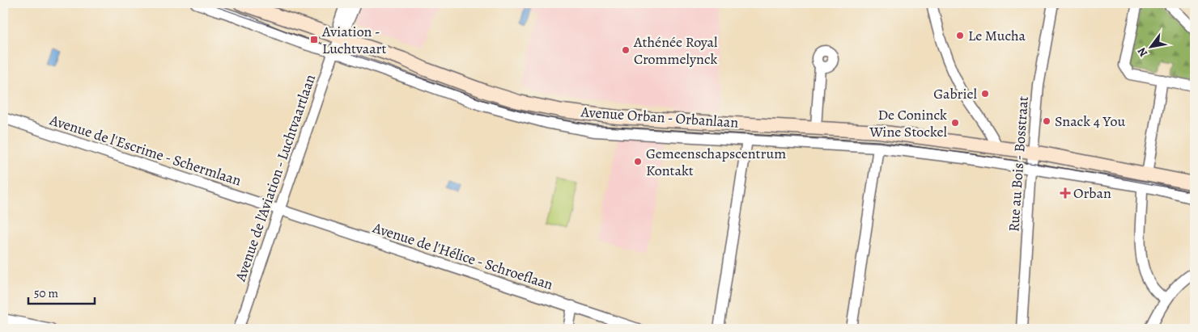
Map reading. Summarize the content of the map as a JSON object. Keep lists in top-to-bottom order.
{
  "streets": {
    "street": [
      "Avenue Orban - Orbanlaan",
      "Avenue de l'Escrime - Schermlaan",
      "Rue au Bois - Bosstraat",
      "Avenue de l'Aviation - Luchtvaartlaan",
      "Avenue de l'Hélice - Schroeflaan"
    ]
  },
  "crossings": [
    ["Avenue Orban - Orbanlaan", "Rue au Bois - Bosstraat"],
    ["Avenue Orban - Orbanlaan", "Avenue de l'Aviation - Luchtvaartlaan"],
    ["Avenue de l'Escrime - Schermlaan", "Avenue de l'Aviation - Luchtvaartlaan"],
    ["Avenue de l'Escrime - Schermlaan", "Avenue de l'Hélice - Schroeflaan"],
    ["Avenue de l'Aviation - Luchtvaartlaan", "Avenue de l'Hélice - Schroeflaan"]
  ],
  "places": {
    "other": [
      "Le Mucha",
      "Athénée Royal Crommelynck",
      "Gabriel",
      "Snack 4 You",
      "De Coninck Wine Stockel",
      "Gemeenschapscentrum Kontakt"
    ],
    "transit": ["Aviation - Luchtvaart"],
    "health": ["Orban"]
  },
  "scale_bar": "50 m",
  "north": "bottom left"
}
